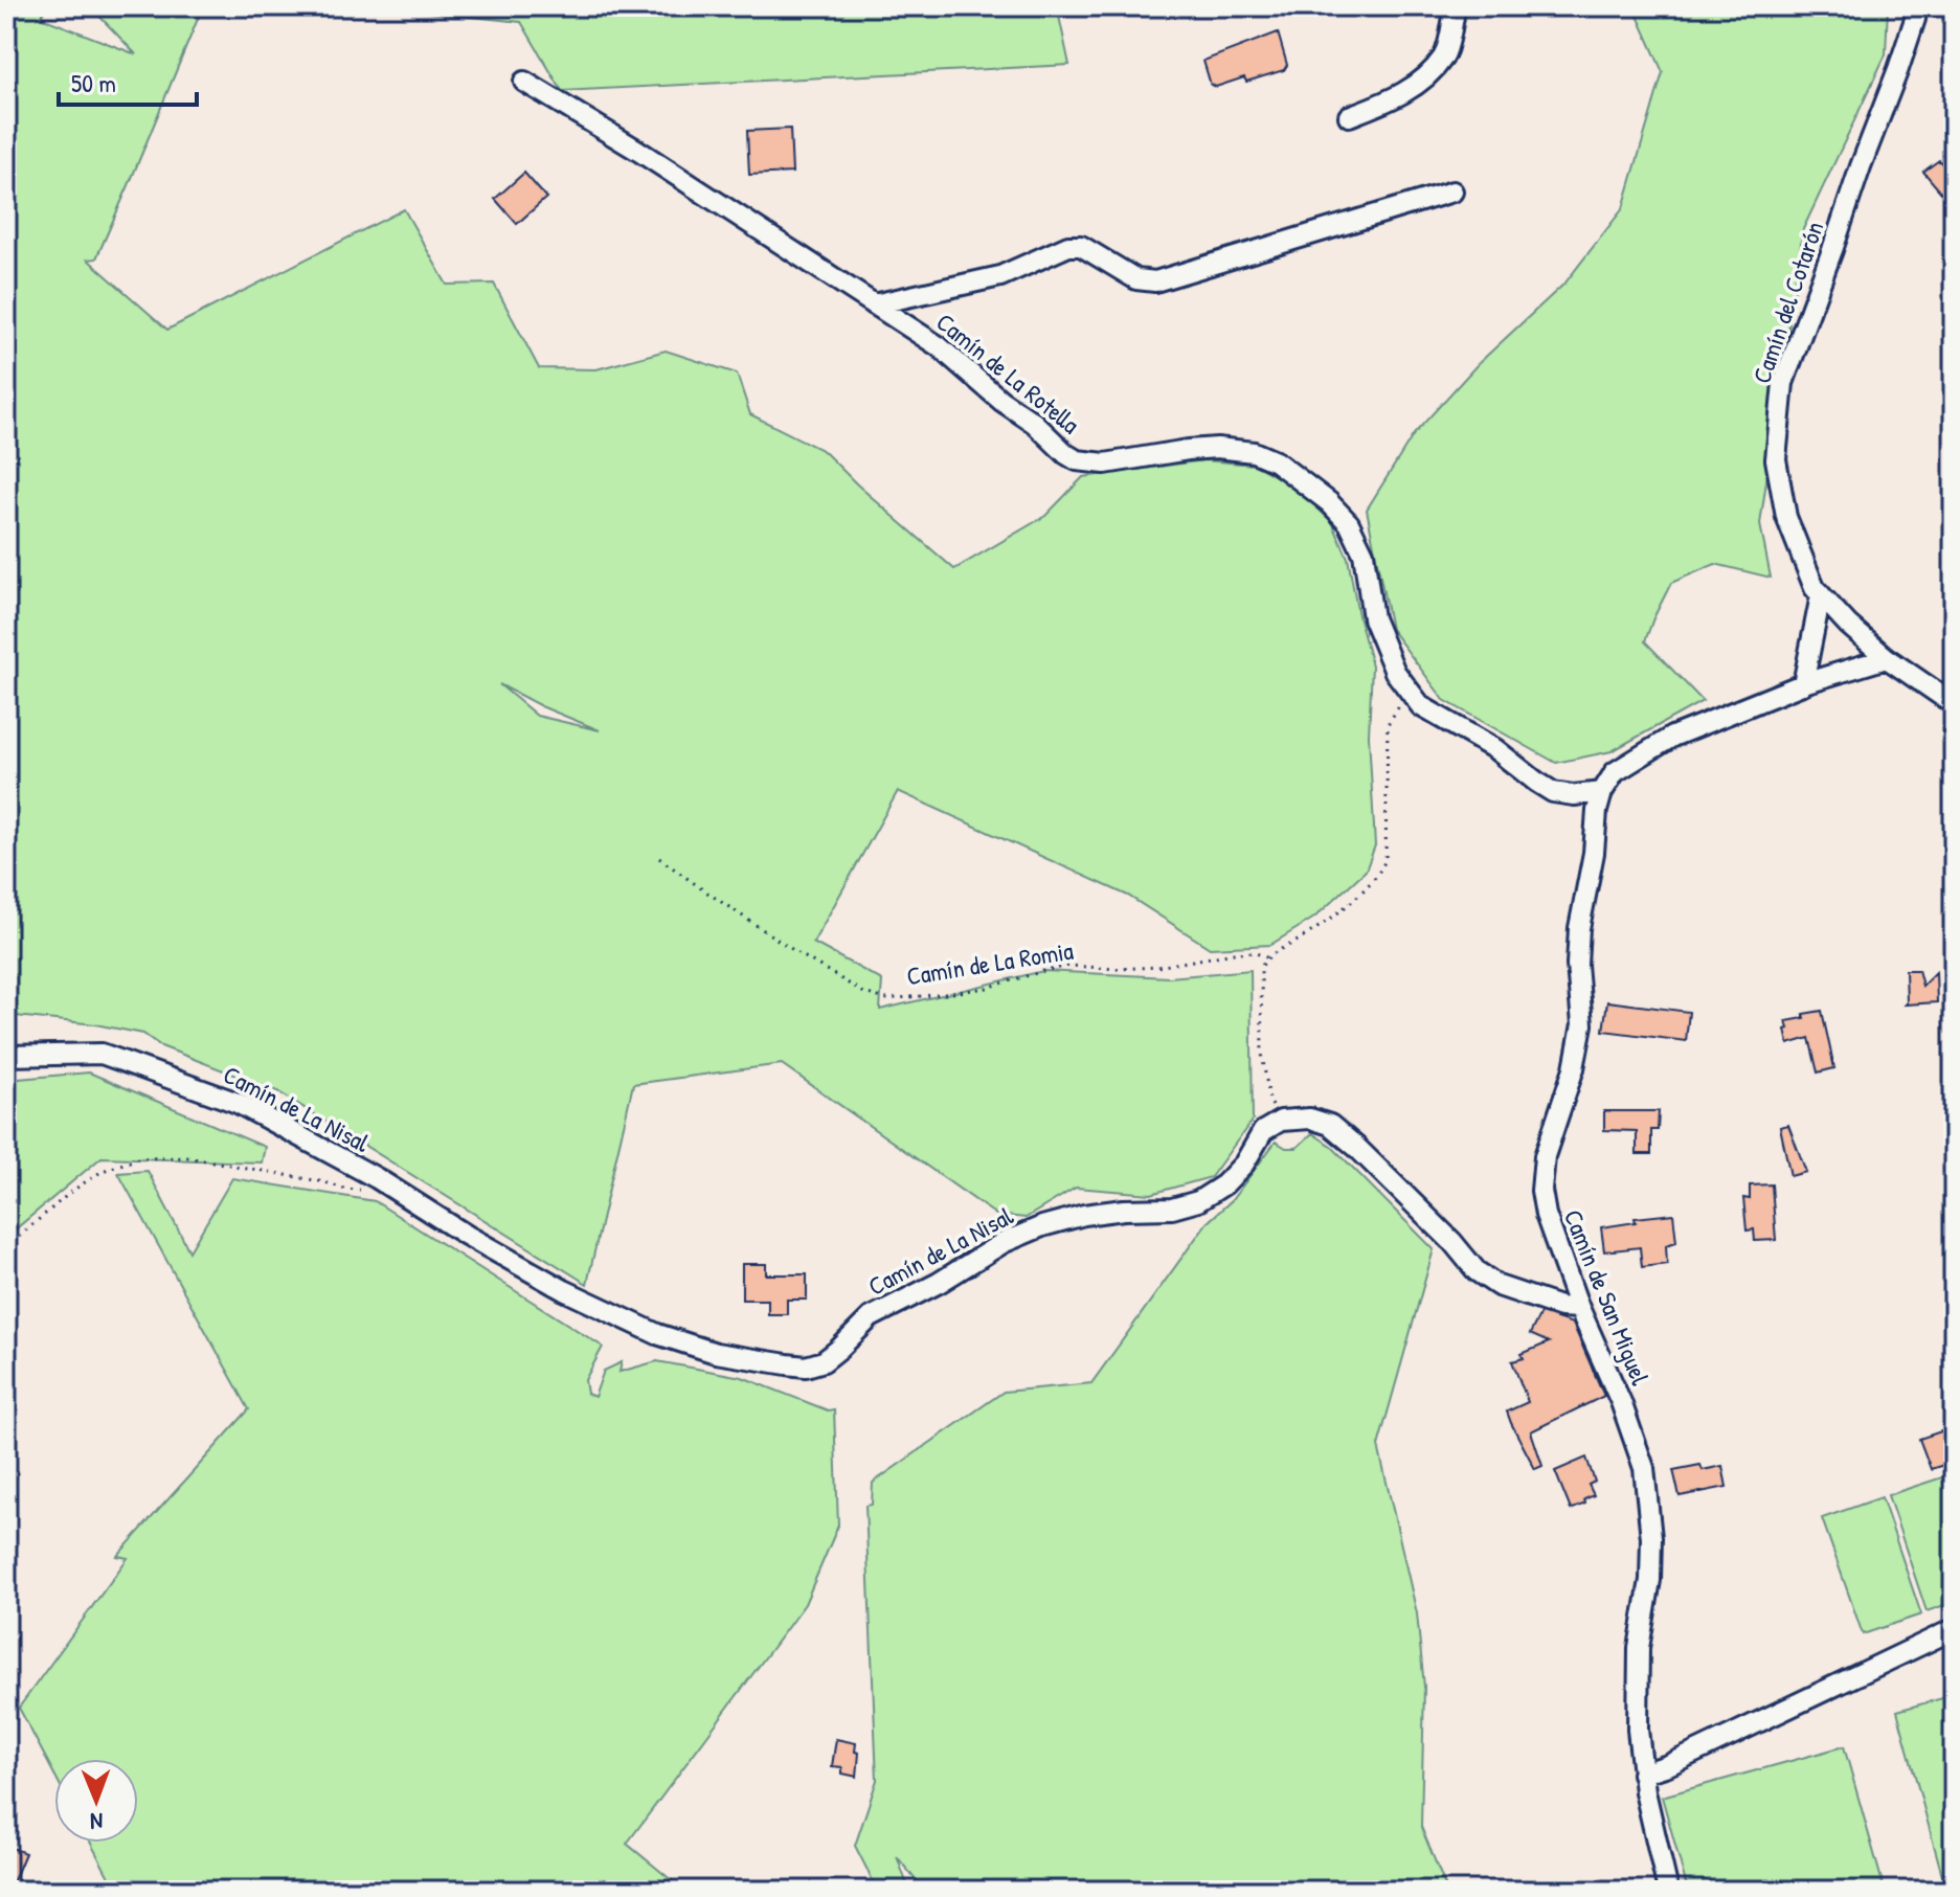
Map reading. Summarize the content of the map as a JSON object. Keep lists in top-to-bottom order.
{
  "streets": {
    "street": [
      "Camín del Cotarón",
      "Camín de La Rotella",
      "Camín de La Nisal",
      "Camín de San Miguel"
    ],
    "path": ["Camín de La Romia"]
  },
  "crossings": [
    ["Camín de La Rotella", "Camín de San Miguel"]
  ],
  "scale_bar": "50 m",
  "north": "bottom"
}
